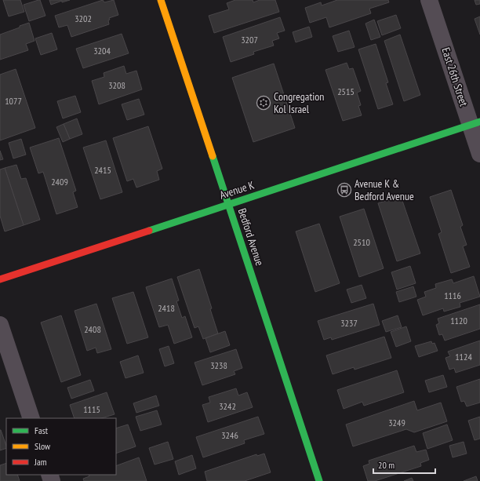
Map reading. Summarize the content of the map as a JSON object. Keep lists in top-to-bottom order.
{
  "streets": {
    "main road": ["Avenue K", "Bedford Avenue"],
    "street": ["East 26th Street"]
  },
  "crossings": [
    ["East 26th Street", "Avenue K"],
    ["Avenue K", "Bedford Avenue"]
  ],
  "places": {
    "synagogue": ["Congregation Kol Israel"],
    "bus stop": ["Avenue K & Bedford Avenue"]
  },
  "house_numbers": [
    "3202",
    "3207",
    "3204",
    "3208",
    "2515",
    "1077",
    "2415",
    "2409",
    "2510",
    "1116",
    "2418",
    "1120",
    "3237",
    "2408",
    "1124",
    "3238",
    "3242",
    "1115",
    "3249",
    "3246"
  ],
  "legend": ["Fast", "Slow", "Jam"],
  "scale_bar": "20 m"
}
